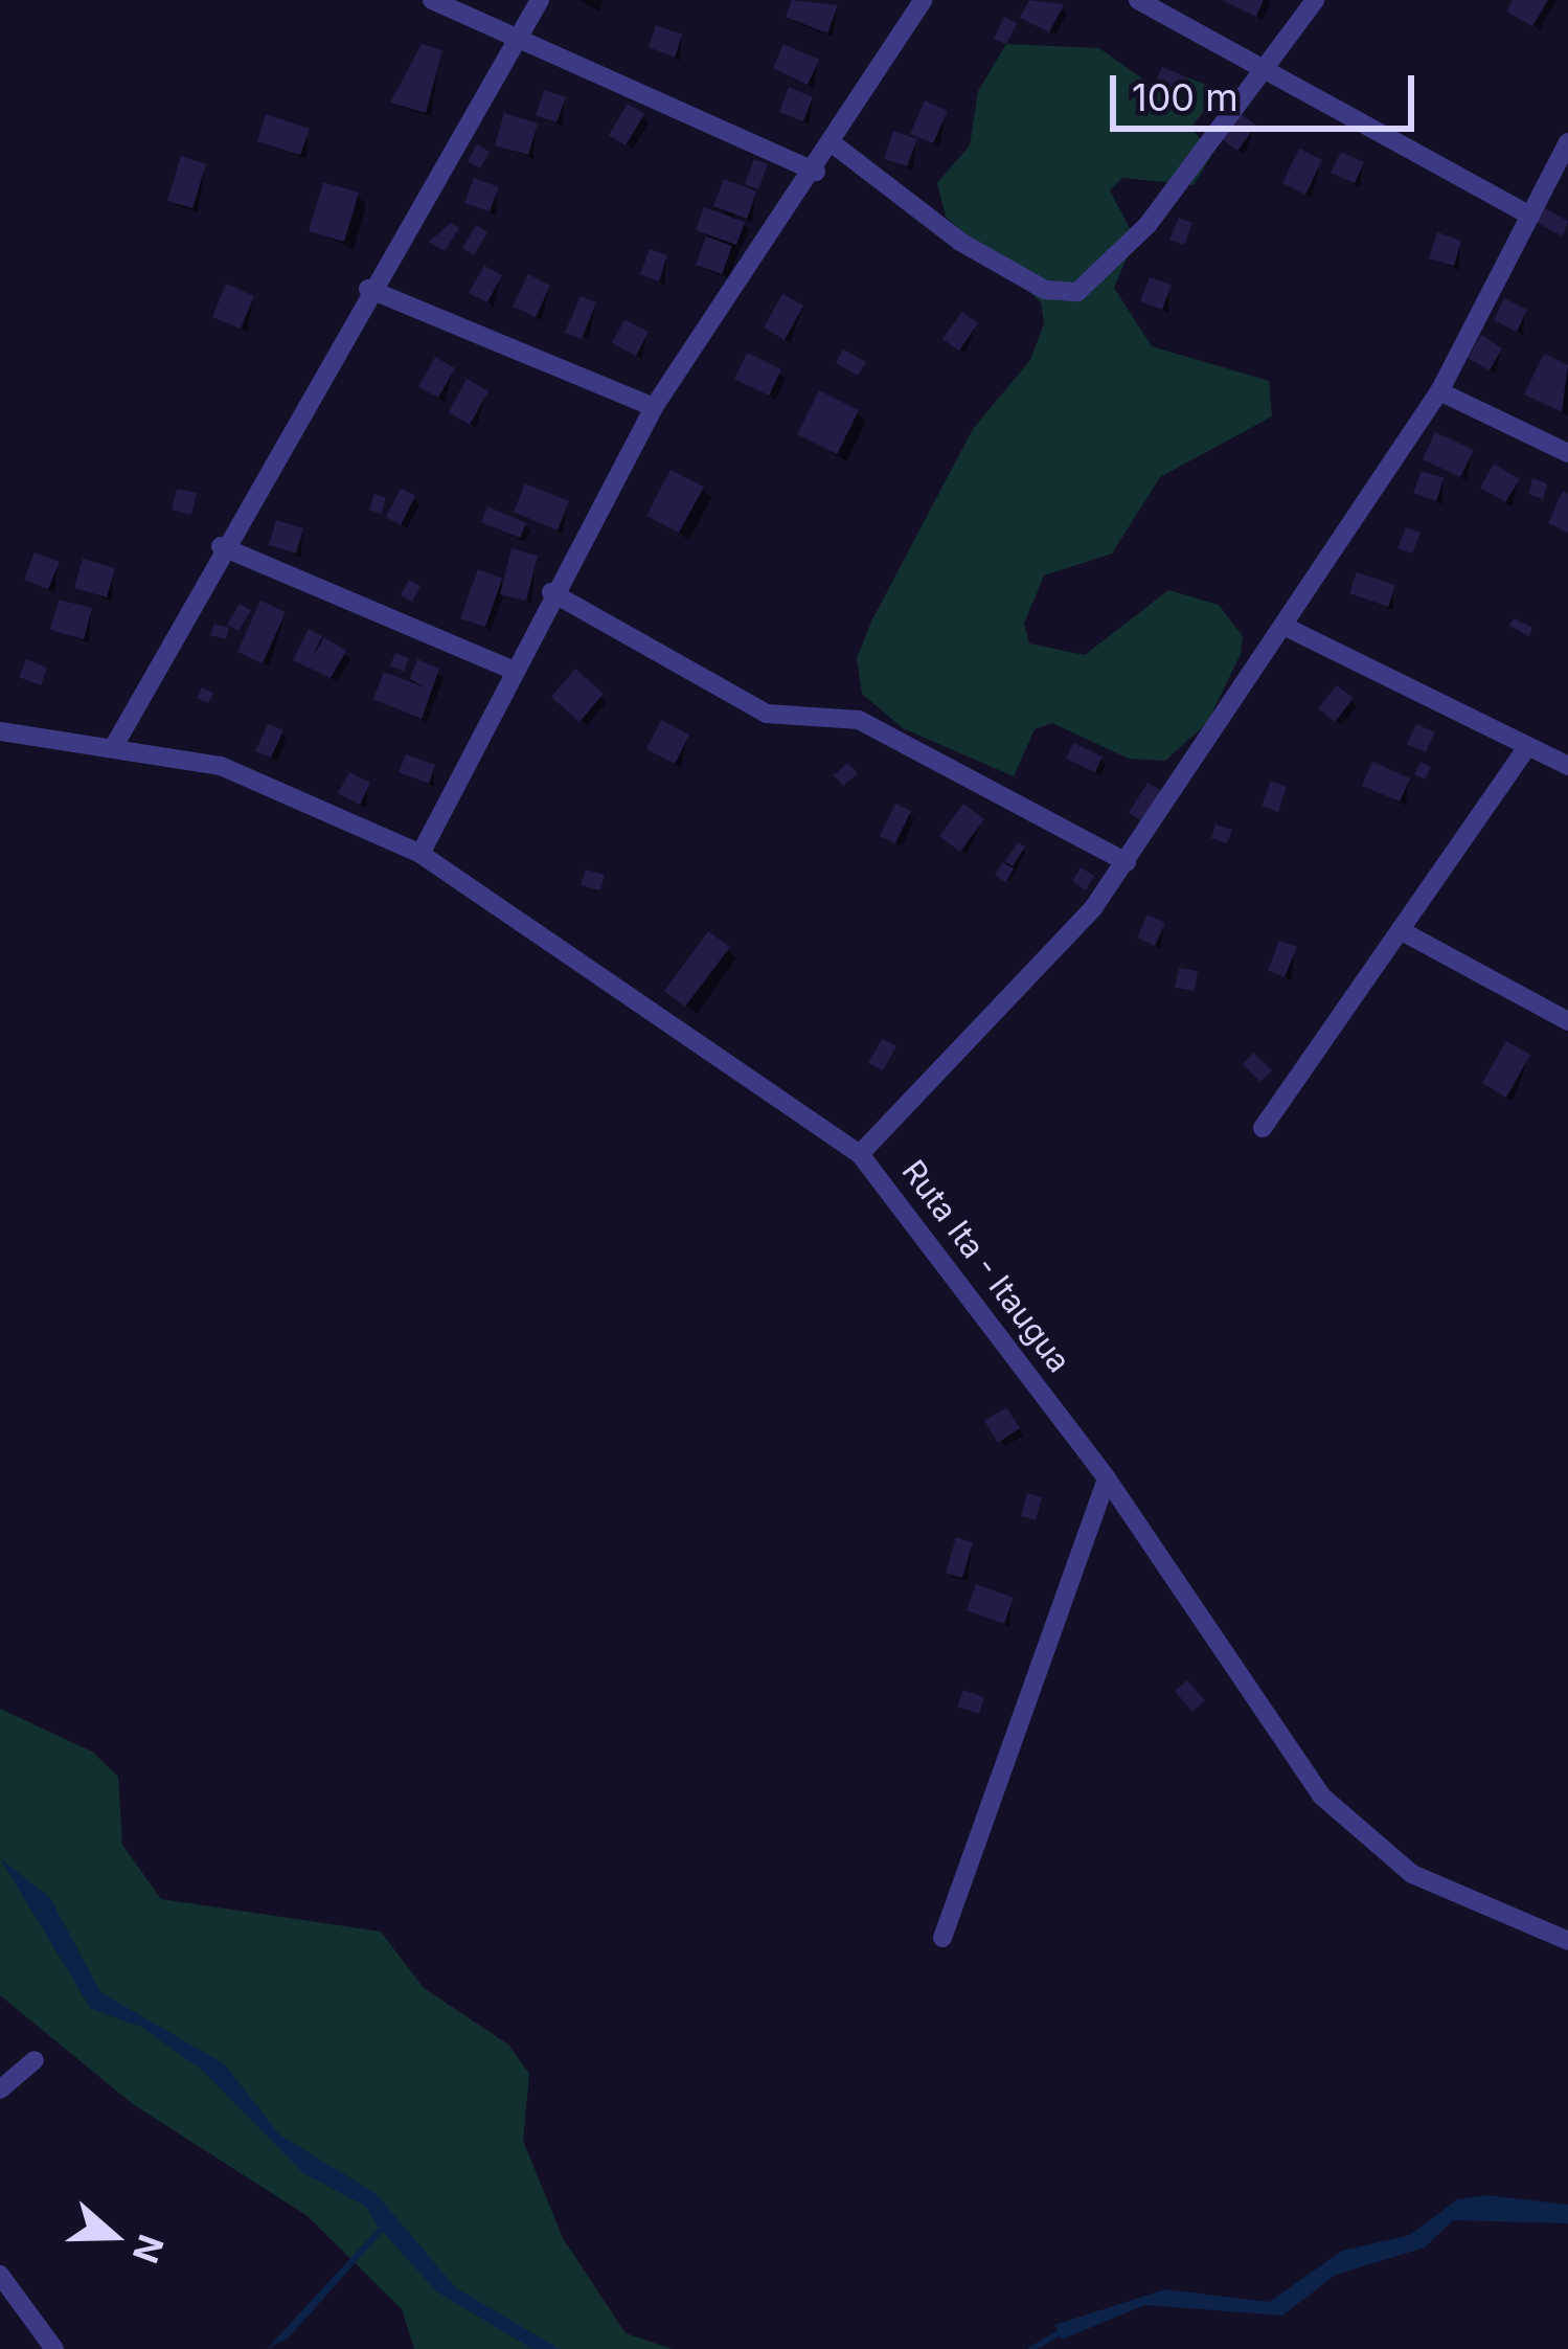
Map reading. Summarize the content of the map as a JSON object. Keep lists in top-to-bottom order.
{
  "streets": {
    "street": ["Ruta Ita - Itaugua"]
  },
  "scale_bar": "100 m",
  "north": "right"
}
